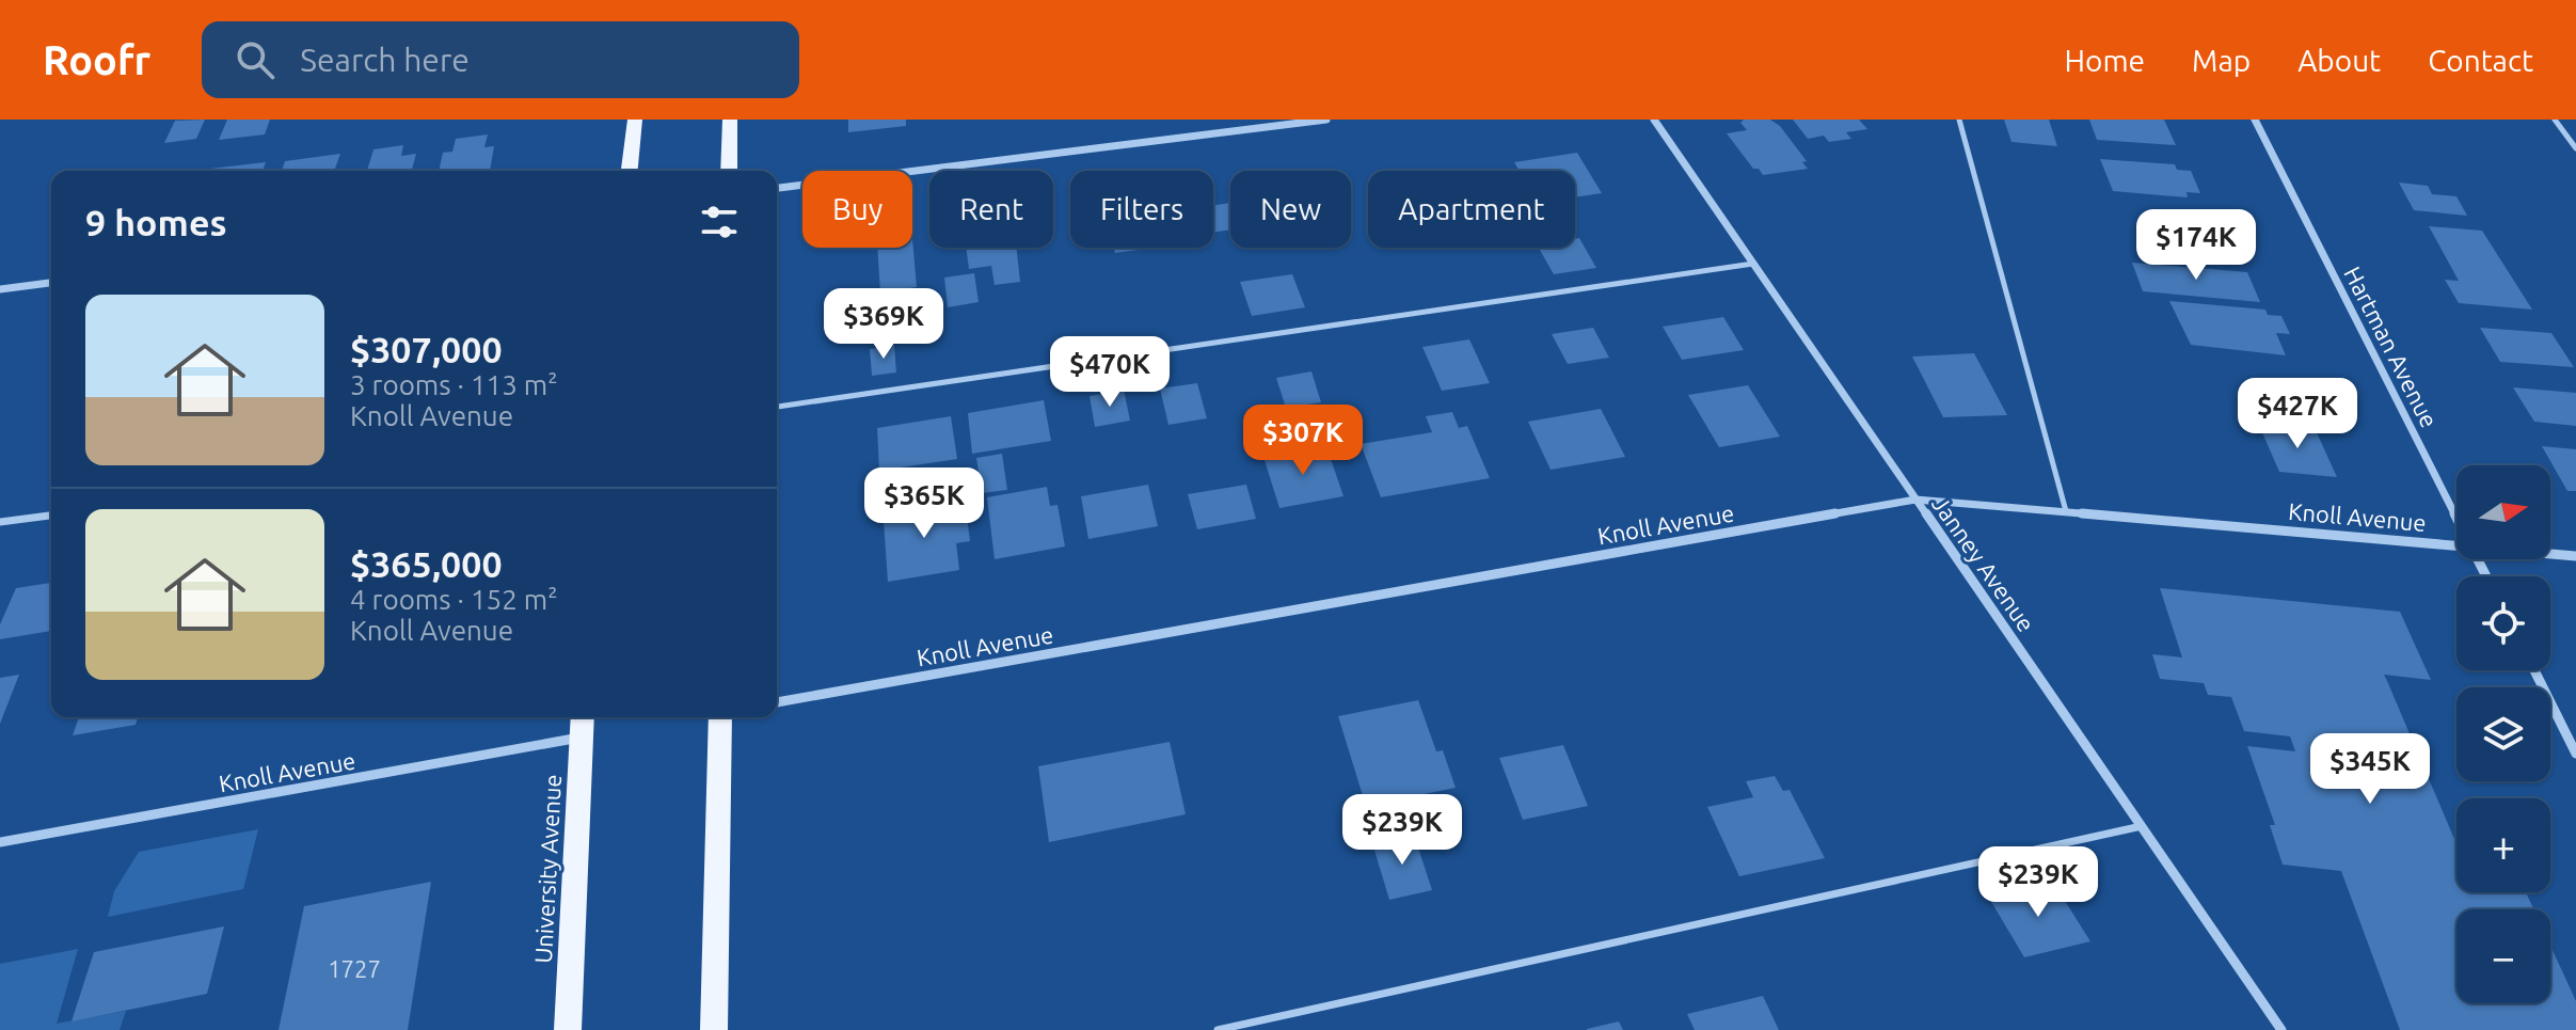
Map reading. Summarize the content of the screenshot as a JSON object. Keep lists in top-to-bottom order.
{
  "streets": {
    "main road": ["University Avenue"],
    "street": ["Hartman Avenue", "Knoll Avenue", "Janney Avenue"]
  },
  "crossings": [
    ["Knoll Avenue", "Janney Avenue"],
    ["Knoll Avenue", "University Avenue"]
  ],
  "house_numbers": ["1727"],
  "north": "right",
  "page": {
    "header": "Roofr",
    "search": "Search here",
    "nav": [
      "Home",
      "Map",
      "About",
      "Contact"
    ],
    "chip": [
      "Buy",
      "Rent",
      "Filters",
      "New",
      "Apartment"
    ],
    "heading": "9 homes",
    "price": [
      "$174K",
      "$369K",
      "$470K",
      "$427K",
      "$307K",
      "$365K",
      "$345K",
      "$239K",
      "$239K"
    ],
    "list": [
      {
        "name": "$307,000",
        "note": "3 rooms · 113 m² · Knoll Avenue"
      },
      {
        "name": "$365,000",
        "note": "4 rooms · 152 m² · Knoll Avenue"
      }
    ],
    "map_buttons": ["+", "−"]
  }
}
